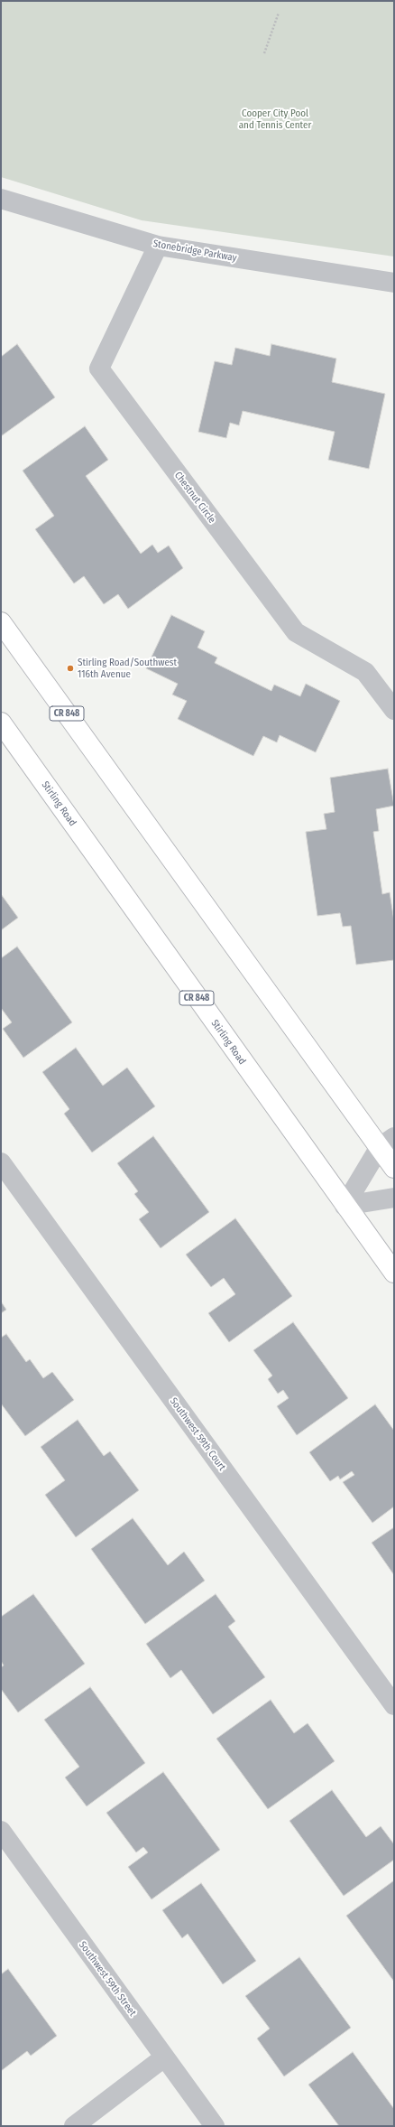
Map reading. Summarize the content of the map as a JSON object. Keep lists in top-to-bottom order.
{
  "streets": {
    "main road": ["CR 848", "Stirling Road"],
    "street": [
      "Stonebridge Parkway",
      "Chestnut Circle",
      "Southwest 59th Court",
      "Southwest 59th Street"
    ]
  },
  "crossings": [
    ["Stonebridge Parkway", "Chestnut Circle"]
  ],
  "parks": ["Cooper City Pool and Tennis Center"],
  "places": ["Stirling Road/Southwest 116th Avenue"]
}
